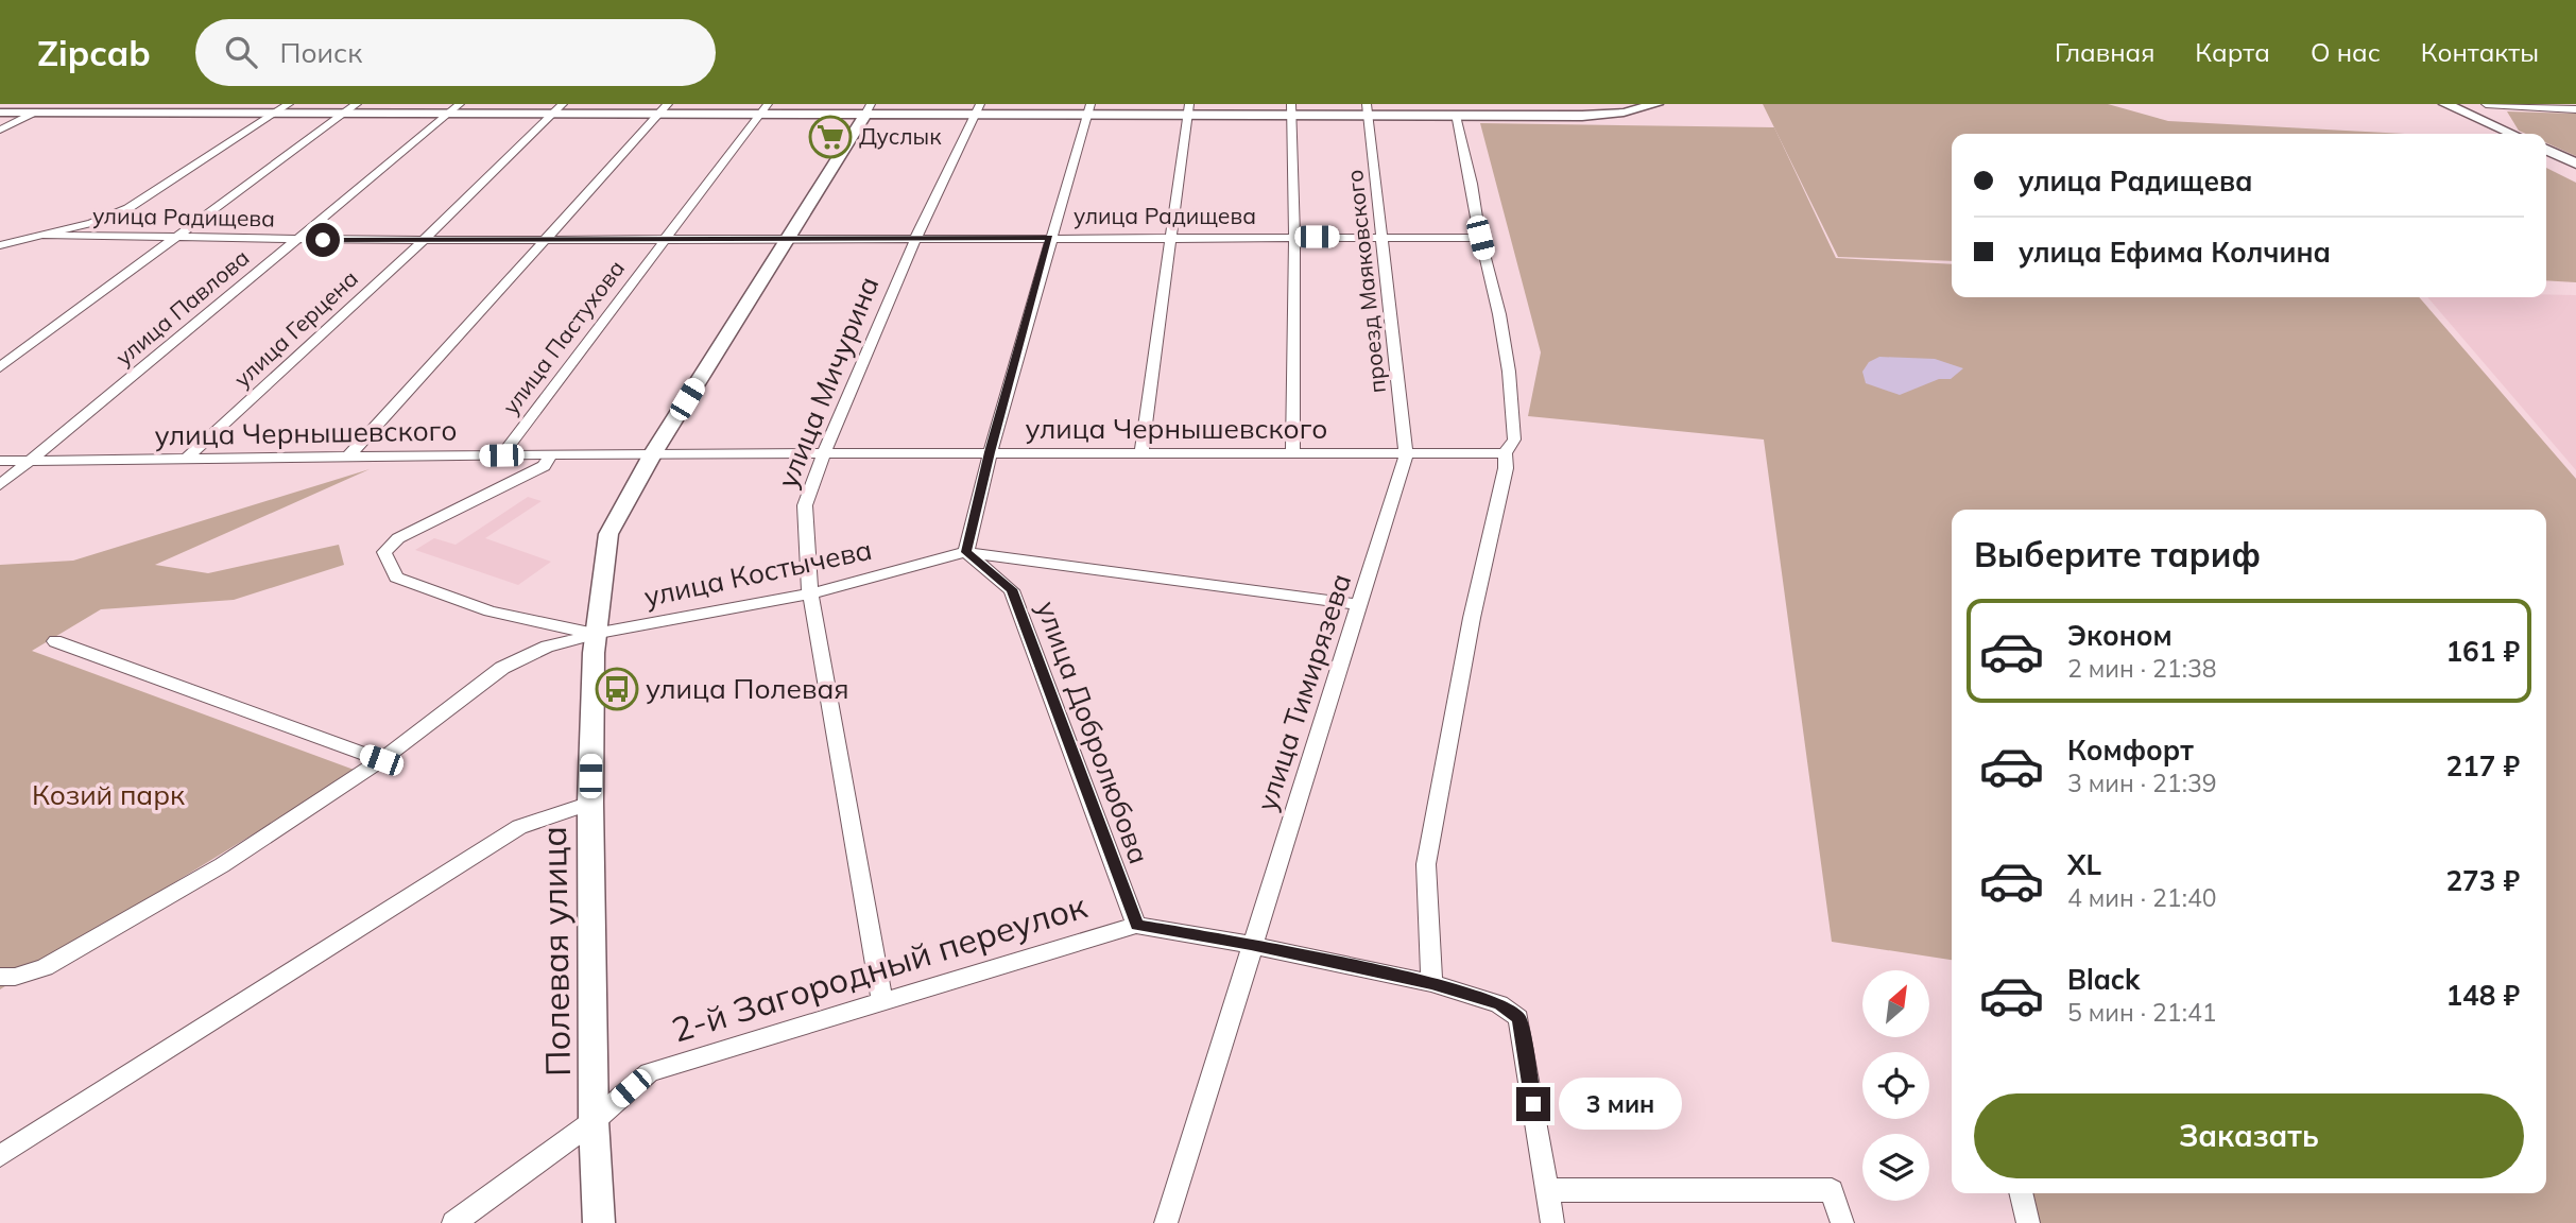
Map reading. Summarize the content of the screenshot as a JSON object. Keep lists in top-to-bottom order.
{
  "streets": {
    "main road": ["Полевая улица"],
    "street": [
      "улица Радищева",
      "проезд Маяковского",
      "улица Павлова",
      "улица Герцена",
      "улица Пастухова",
      "улица Мичурина",
      "улица Чернышевского",
      "улица Костычева",
      "улица Тимирязева",
      "улица Добролюбова",
      "2-й Загородный переулок"
    ]
  },
  "crossings": [
    ["улица Радищева", "проезд Маяковского"],
    ["улица Радищева", "улица Павлова"],
    ["улица Радищева", "улица Герцена"],
    ["улица Радищева", "улица Пастухова"],
    ["улица Радищева", "улица Мичурина"],
    ["улица Радищева", "Полевая улица"],
    ["проезд Маяковского", "улица Чернышевского"],
    ["проезд Маяковского", "улица Тимирязева"],
    ["улица Павлова", "улица Чернышевского"],
    ["улица Герцена", "улица Чернышевского"],
    ["улица Пастухова", "улица Чернышевского"],
    ["улица Мичурина", "улица Чернышевского"],
    ["улица Мичурина", "улица Костычева"],
    ["улица Мичурина", "2-й Загородный переулок"],
    ["улица Чернышевского", "улица Костычева"],
    ["улица Чернышевского", "улица Тимирязева"],
    ["улица Чернышевского", "Полевая улица"],
    ["улица Костычева", "улица Тимирязева"],
    ["улица Костычева", "улица Добролюбова"],
    ["улица Костычева", "Полевая улица"],
    ["улица Тимирязева", "2-й Загородный переулок"],
    ["улица Добролюбова", "2-й Загородный переулок"],
    ["Полевая улица", "2-й Загородный переулок"]
  ],
  "parks": ["Козий парк"],
  "places": {
    "supermarket": ["Дуслык"],
    "bus stop": ["улица Полевая"]
  },
  "north": "top right",
  "page": {
    "header": "Zipcab",
    "search": "Поиск",
    "nav": [
      "Главная",
      "Карта",
      "О нас",
      "Контакты"
    ],
    "banner": ["улица Радищева", "улица Ефима Колчина"],
    "heading": "Выберите тариф",
    "list": [
      {
        "name": "Эконом",
        "note": "2 мин · 21:38",
        "value": "161 ₽"
      },
      {
        "name": "Комфорт",
        "note": "3 мин · 21:39",
        "value": "217 ₽"
      },
      {
        "name": "XL",
        "note": "4 мин · 21:40",
        "value": "273 ₽"
      },
      {
        "name": "Black",
        "note": "5 мин · 21:41",
        "value": "148 ₽"
      }
    ],
    "bubble": "3 мин",
    "buttons": "Заказать"
  }
}
